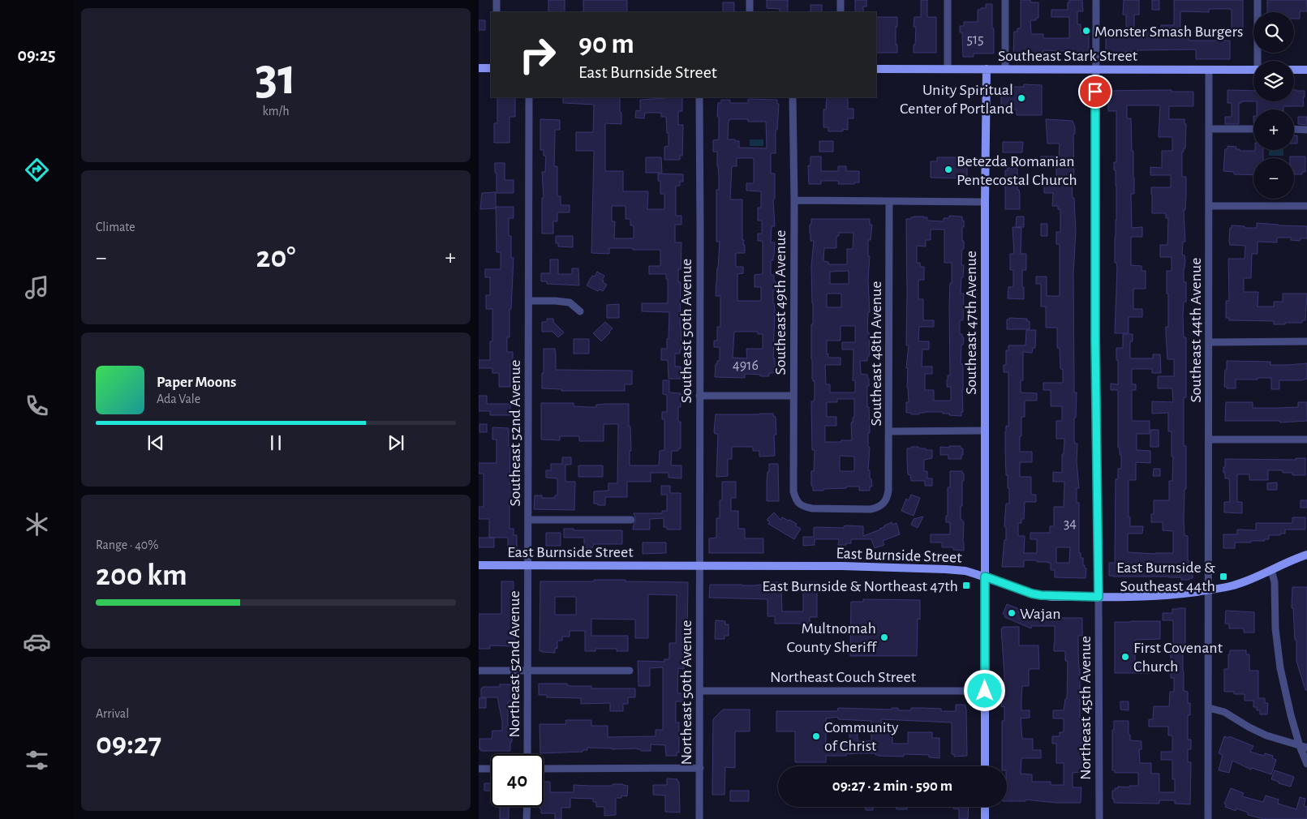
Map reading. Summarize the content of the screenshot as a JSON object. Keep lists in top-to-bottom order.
{
  "streets": {
    "street": [
      "Southeast Stark Street",
      "Southeast 49th Avenue",
      "Southeast 47th Avenue",
      "Southeast 44th Avenue",
      "Southeast 50th Avenue",
      "Southeast 48th Avenue",
      "Southeast 52nd Avenue",
      "East Burnside Street",
      "Northeast 52nd Avenue",
      "Northeast Couch Street",
      "Northeast 50th Avenue",
      "Northeast 45th Avenue"
    ]
  },
  "crossings": [
    ["Southeast Stark Street", "Southeast 47th Avenue"],
    ["Southeast Stark Street", "Southeast 44th Avenue"],
    ["Southeast Stark Street", "Northeast 45th Avenue"],
    ["Southeast 49th Avenue", "Southeast 48th Avenue"],
    ["Southeast 47th Avenue", "East Burnside Street"],
    ["Southeast 47th Avenue", "Northeast Couch Street"],
    ["Southeast 44th Avenue", "East Burnside Street"],
    ["Southeast 50th Avenue", "East Burnside Street"],
    ["Southeast 50th Avenue", "Northeast 50th Avenue"],
    ["Southeast 52nd Avenue", "East Burnside Street"],
    ["Southeast 52nd Avenue", "Northeast 52nd Avenue"],
    ["East Burnside Street", "Northeast 52nd Avenue"],
    ["East Burnside Street", "Northeast 50th Avenue"],
    ["East Burnside Street", "Northeast 45th Avenue"],
    ["Northeast Couch Street", "Northeast 50th Avenue"]
  ],
  "places": {
    "other": [
      "Monster Smash Burgers",
      "Unity Spiritual Center of Portland",
      "Betezda Romanian Pentecostal Church",
      "Wajan",
      "Multnomah County Sheriff",
      "First Covenant Church",
      "Community of Christ"
    ],
    "transit": ["East Burnside & Southeast 44th", "East Burnside & Northeast 47th"]
  },
  "house_numbers": ["515", "4916", "34"],
  "page": {
    "tabs": "09:25",
    "tile": [
      ["31", "km/h"],
      "Climate",
      ["Range · 40%", "200 km"],
      ["Arrival", "09:27"]
    ],
    "map_buttons": ["+", "−"],
    "turn": ["90 m", "East Burnside Street"],
    "heat": ["−", "20°", "+"],
    "song": ["Paper Moons", "Ada Vale"],
    "limit": "40",
    "trip": "09:27 · 2 min · 590 m"
  }
}
